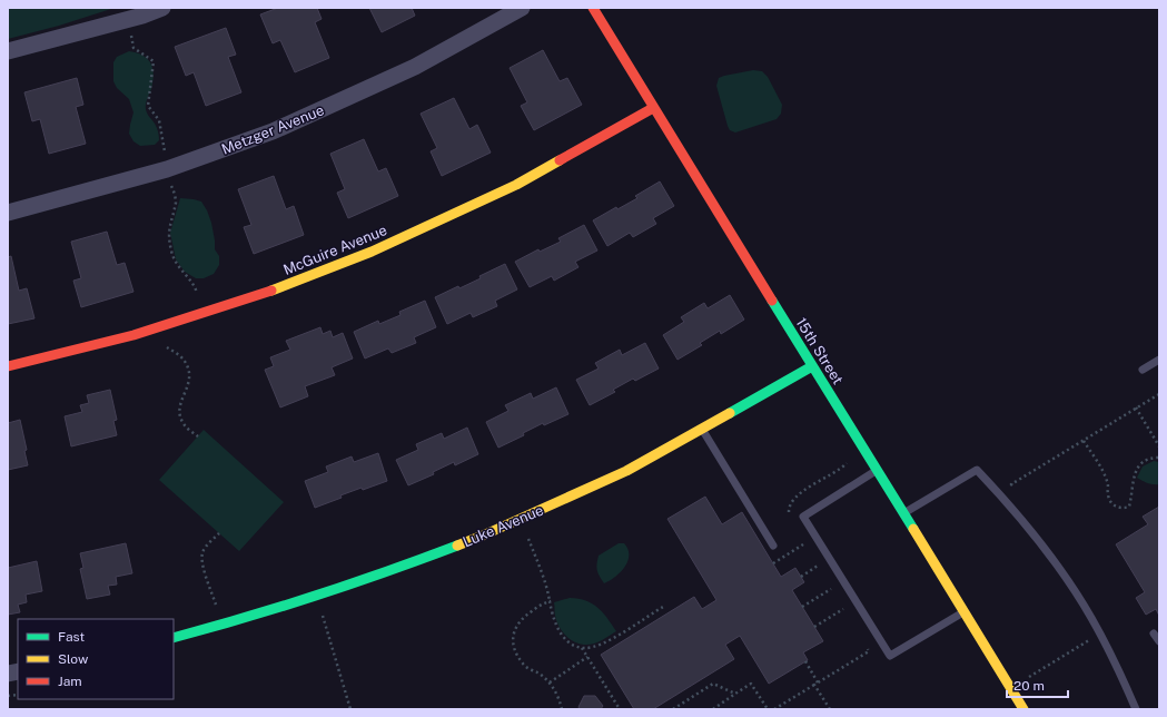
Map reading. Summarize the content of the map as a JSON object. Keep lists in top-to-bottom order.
{
  "streets": {
    "street": [
      "Metzger Avenue",
      "McGuire Avenue",
      "15th Street",
      "Luke Avenue"
    ]
  },
  "crossings": [
    ["McGuire Avenue", "15th Street"],
    ["15th Street", "Luke Avenue"]
  ],
  "legend": ["Fast", "Slow", "Jam"],
  "scale_bar": "20 m"
}
